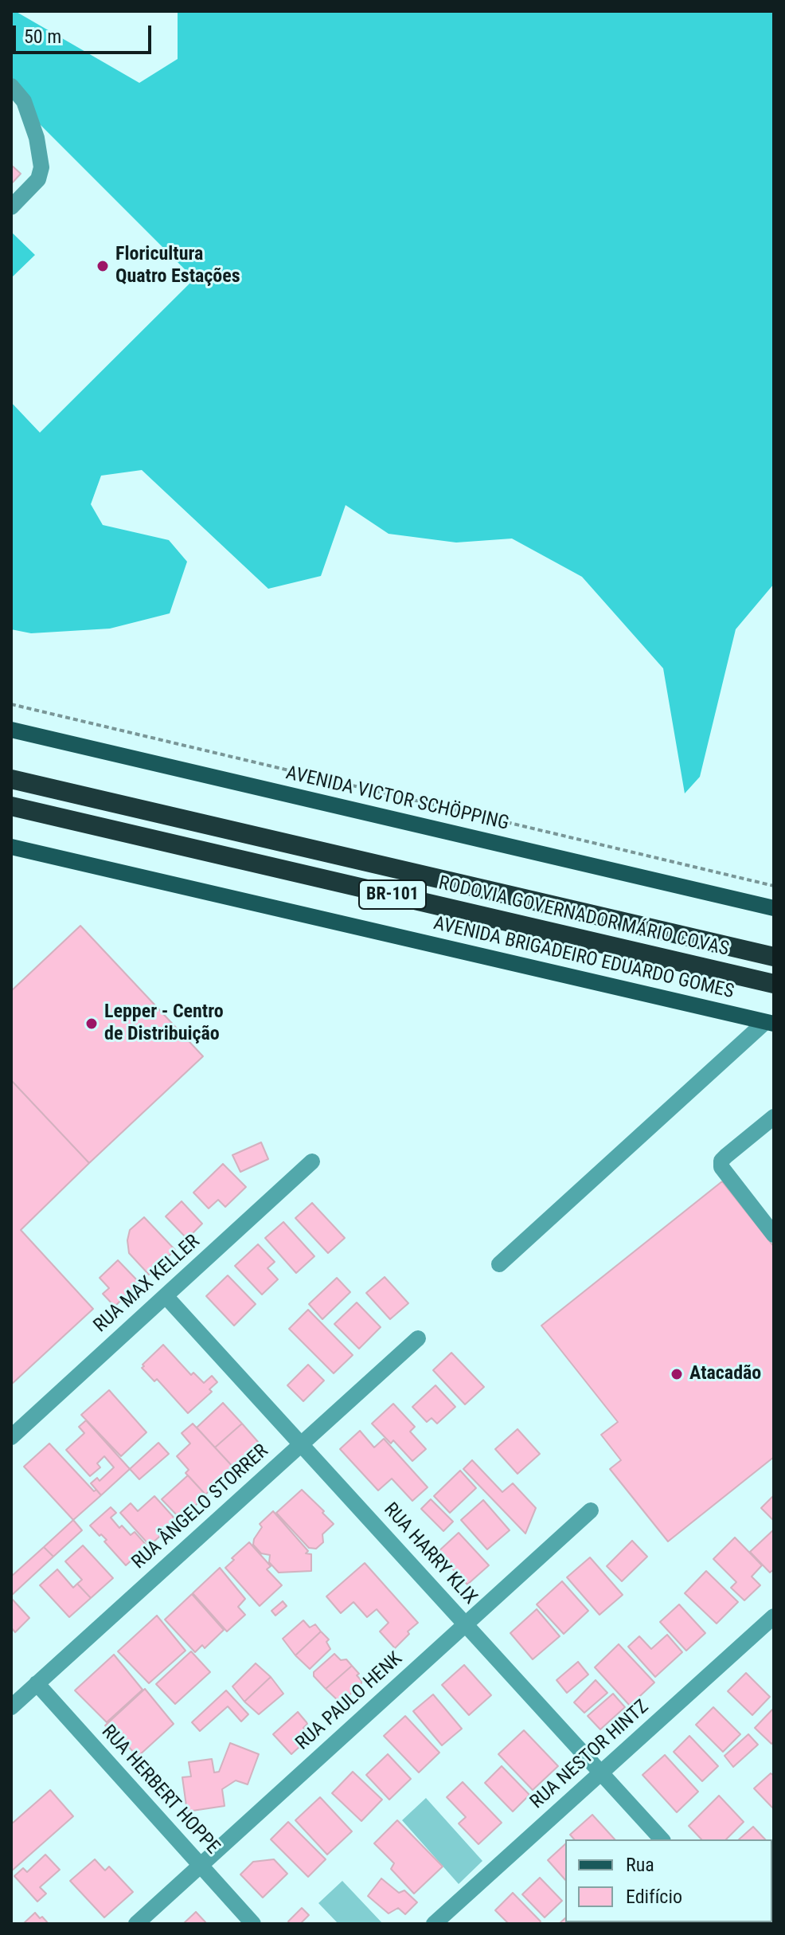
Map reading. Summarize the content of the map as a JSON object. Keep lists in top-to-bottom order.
{
  "streets": {
    "highway": ["BR-101", "RODOVIA GOVERNADOR MÁRIO COVAS"],
    "main road": ["AVENIDA VICTOR SCHÖPPING", "AVENIDA BRIGADEIRO EDUARDO GOMES"],
    "street": [
      "RUA MAX KELLER",
      "RUA ÂNGELO STORRER",
      "RUA HARRY KLIX",
      "RUA PAULO HENK",
      "RUA NESTOR HINTZ",
      "RUA HERBERT HOPPE"
    ]
  },
  "crossings": [
    ["RUA MAX KELLER", "RUA HARRY KLIX"],
    ["RUA ÂNGELO STORRER", "RUA HARRY KLIX"],
    ["RUA ÂNGELO STORRER", "RUA HERBERT HOPPE"],
    ["RUA HARRY KLIX", "RUA PAULO HENK"],
    ["RUA HARRY KLIX", "RUA NESTOR HINTZ"],
    ["RUA PAULO HENK", "RUA HERBERT HOPPE"]
  ],
  "places": ["Floricultura Quatro Estações", "Lepper - Centro de Distribuição", "Atacadão"],
  "legend": ["Rua", "Edifício"],
  "scale_bar": "50 m"
}
